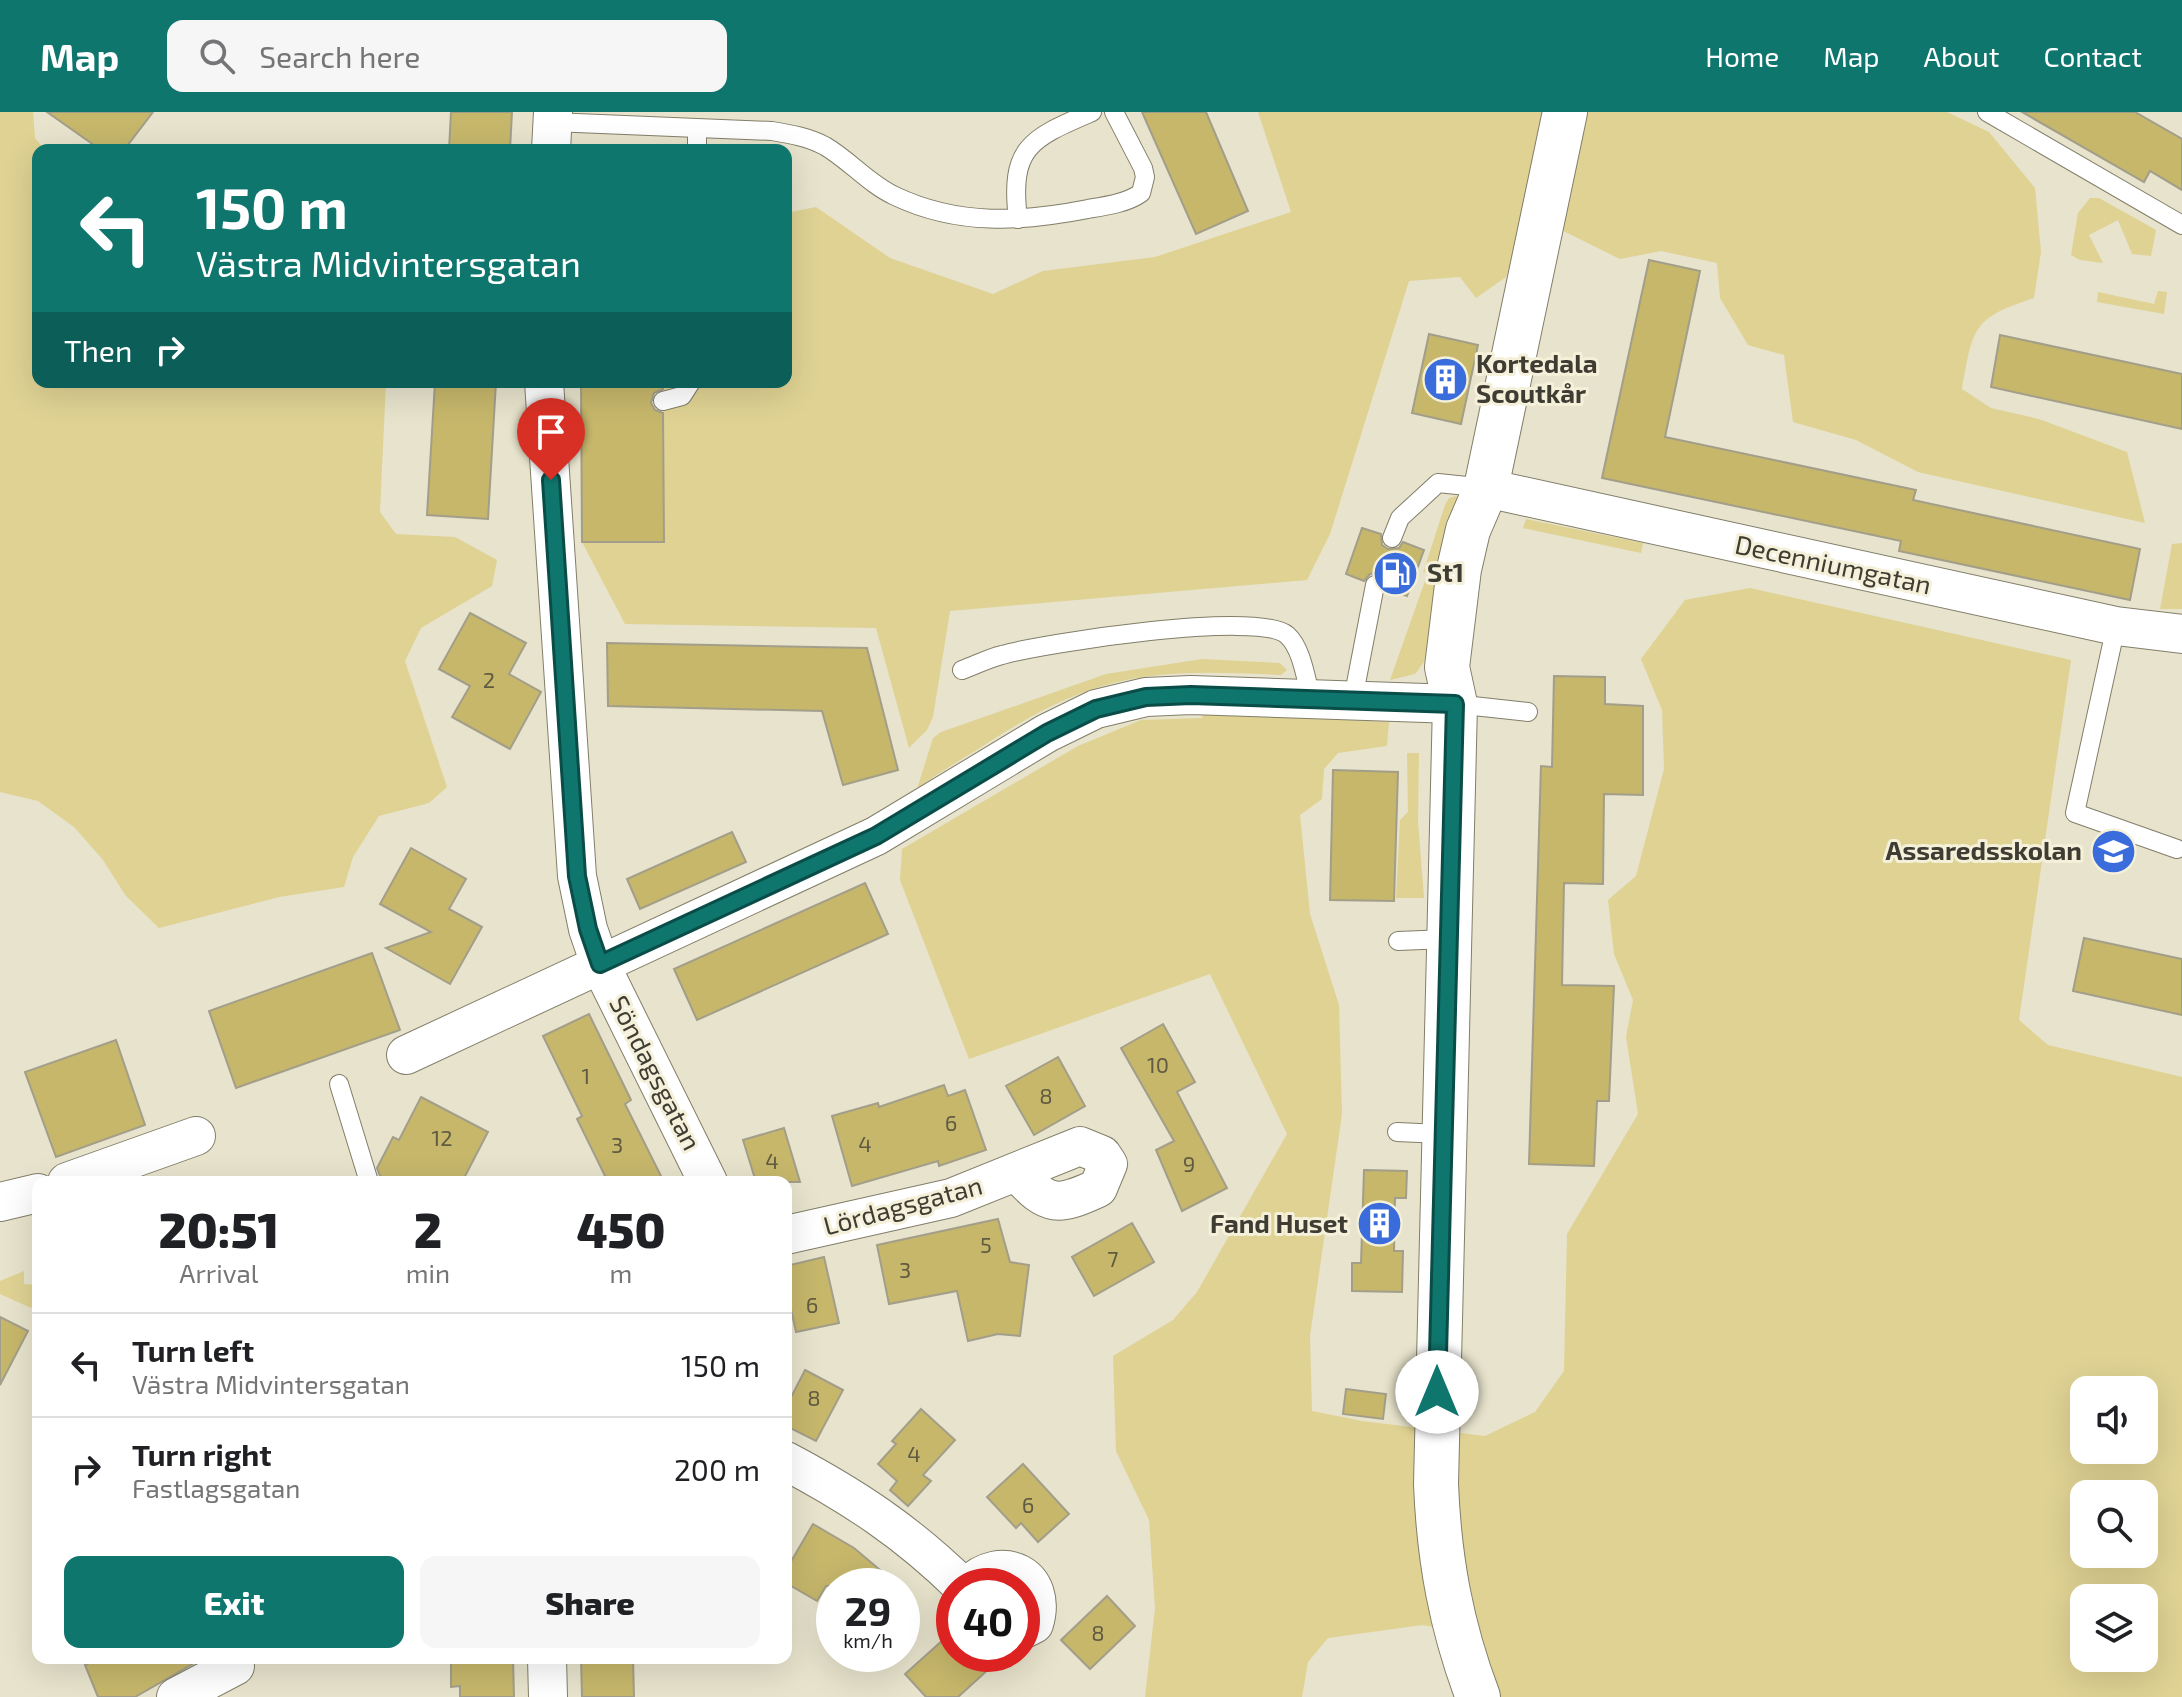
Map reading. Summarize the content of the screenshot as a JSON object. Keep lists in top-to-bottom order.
{
  "streets": {
    "street": ["Decenniumgatan", "Söndagsgatan", "Lördagsgatan"]
  },
  "places": {
    "building": ["Kortedala Scoutkår", "Fand Huset"],
    "fuel station": ["St1"],
    "school or university": ["Assaredsskolan"]
  },
  "house_numbers": [
    "2",
    "10",
    "1",
    "8",
    "6",
    "12",
    "4",
    "3",
    "4",
    "9",
    "5",
    "7",
    "3",
    "6",
    "8",
    "4",
    "6",
    "8"
  ],
  "page": {
    "header": "Map",
    "search": "Search here",
    "nav": [
      "Home",
      "Map",
      "About",
      "Contact"
    ],
    "turn": ["150 m", "Västra Midvintersgatan"],
    "then": "Then",
    "eta": [
      "20:51",
      "Arrival",
      "2",
      "min",
      "450",
      "m"
    ],
    "list": [
      {
        "name": "Turn left",
        "note": "Västra Midvintersgatan",
        "value": "150 m"
      },
      {
        "name": "Turn right",
        "note": "Fastlagsgatan",
        "value": "200 m"
      }
    ],
    "buttons": ["Exit", "Share"],
    "speed": "29 km/h",
    "limit": "40"
  }
}
